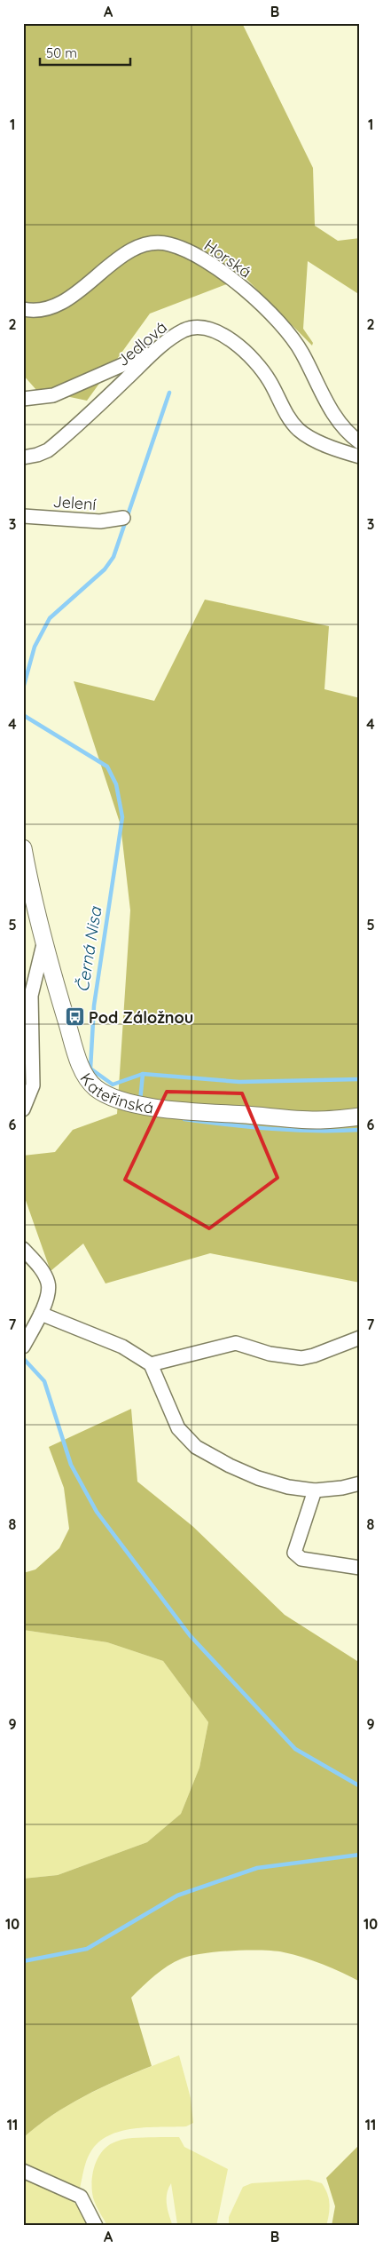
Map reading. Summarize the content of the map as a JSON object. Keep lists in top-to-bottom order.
{
  "streets": {
    "street": [
      "Horská",
      "Jedlová",
      "Jelení",
      "Kateřinská"
    ]
  },
  "water": ["Černá Nisa"],
  "places": {
    "bus stop": ["Pod Záložnou"]
  },
  "scale_bar": "50 m",
  "grid": {
    "columns": ["A", "B"],
    "rows": [
      "1",
      "2",
      "3",
      "4",
      "5",
      "6",
      "7",
      "8",
      "9",
      "10",
      "11"
    ]
  }
}
